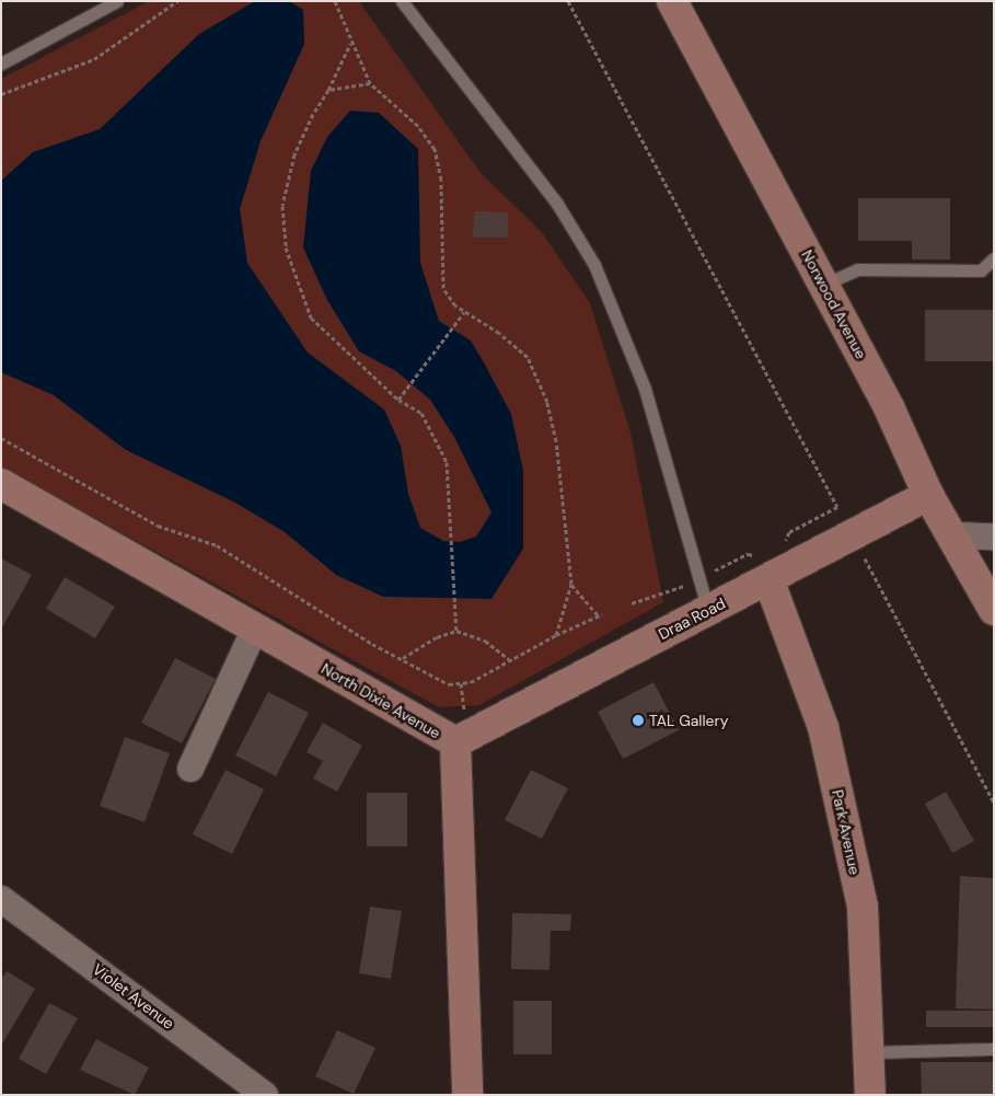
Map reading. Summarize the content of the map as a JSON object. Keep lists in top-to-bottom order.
{
  "streets": {
    "street": [
      "Norwood Avenue",
      "Draa Road",
      "North Dixie Avenue",
      "Park Avenue",
      "Violet Avenue"
    ]
  },
  "crossings": [
    ["Norwood Avenue", "Draa Road"],
    ["Draa Road", "North Dixie Avenue"],
    ["Draa Road", "Park Avenue"]
  ],
  "places": ["TAL Gallery"]
}
